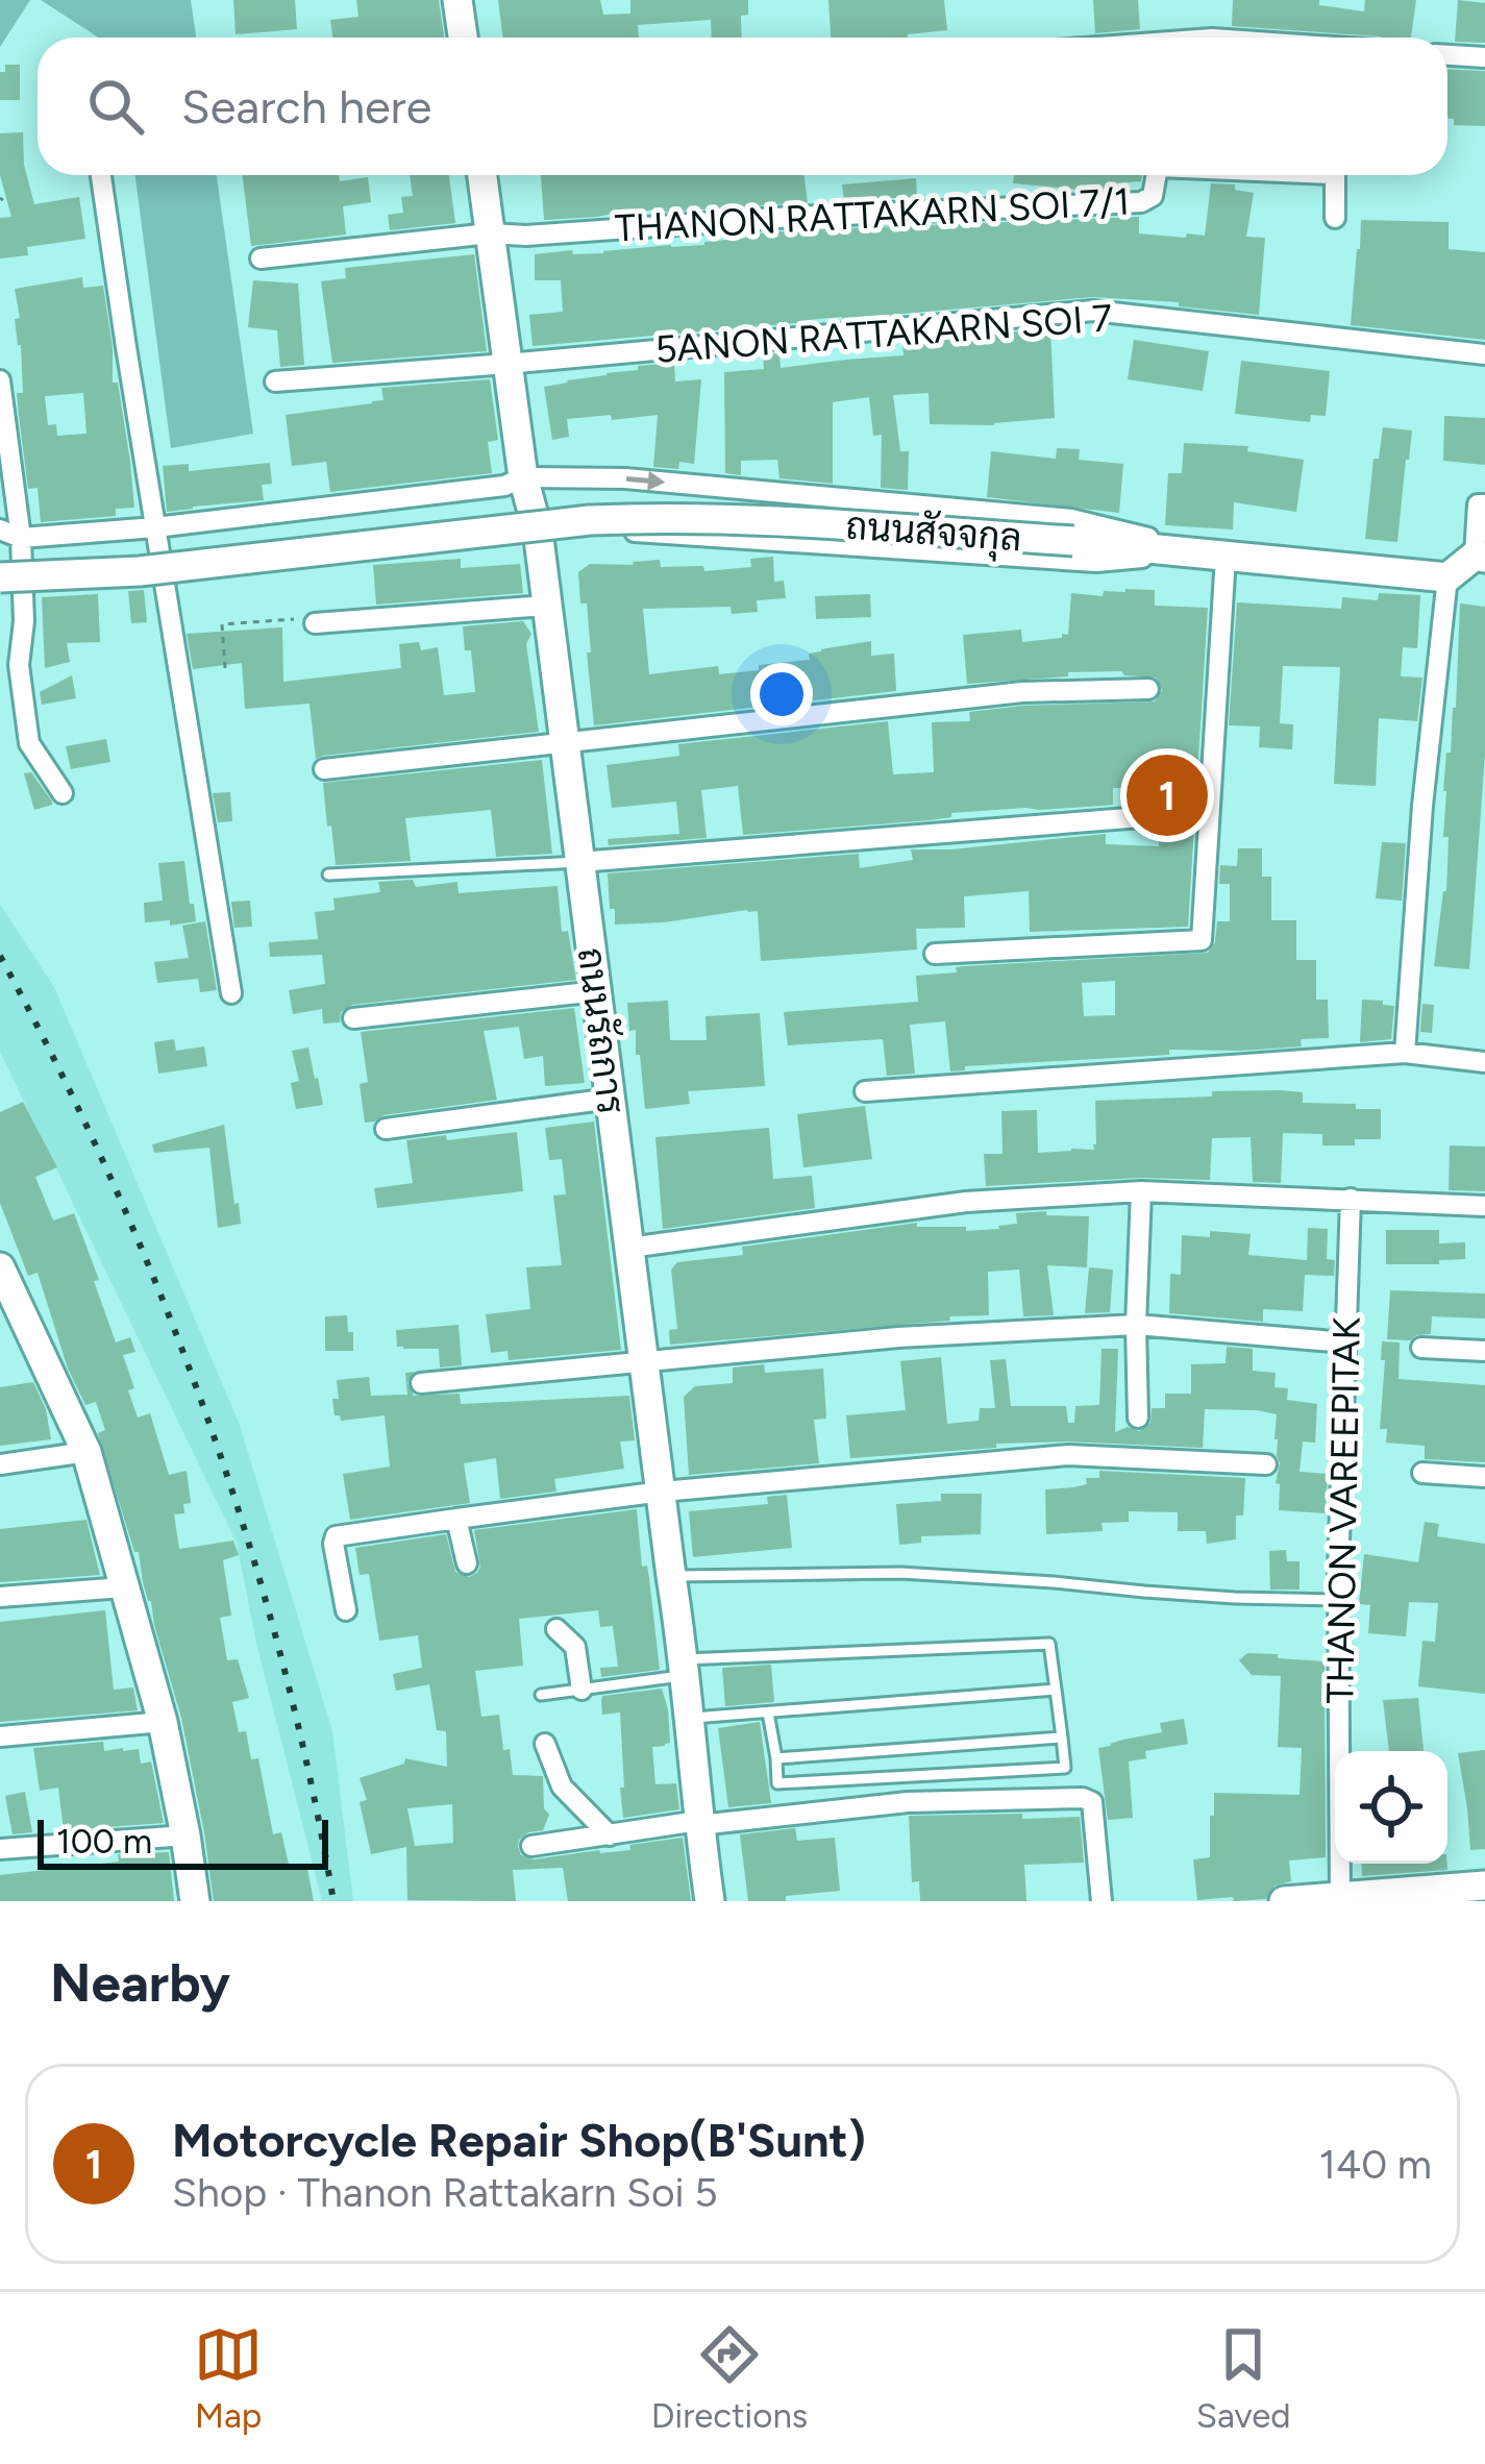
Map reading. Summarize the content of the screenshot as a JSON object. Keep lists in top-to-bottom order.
{
  "streets": {
    "street": [
      "THANON RATTAKARN SOI 7/1",
      "5ANON RATTAKARN SOI 7",
      "ถนนสัจจกุล",
      "ถนนรัถการ",
      "THANON VAREEPITAK"
    ]
  },
  "crossings": [
    ["THANON RATTAKARN SOI 7/1", "ถนนรัถการ"],
    ["5ANON RATTAKARN SOI 7", "ถนนรัถการ"],
    ["ถนนสัจจกุล", "ถนนรัถการ"]
  ],
  "scale_bar": "100 m",
  "page": {
    "search": "Search here",
    "pins": "1",
    "scale": "100 m",
    "heading": "Nearby",
    "list": [
      {
        "mark": "1",
        "name": "Motorcycle Repair Shop(B'Sunt)",
        "note": "Shop · Thanon Rattakarn Soi 5",
        "value": "140 m"
      }
    ],
    "nav": ["Map", "Directions", "Saved"]
  }
}
